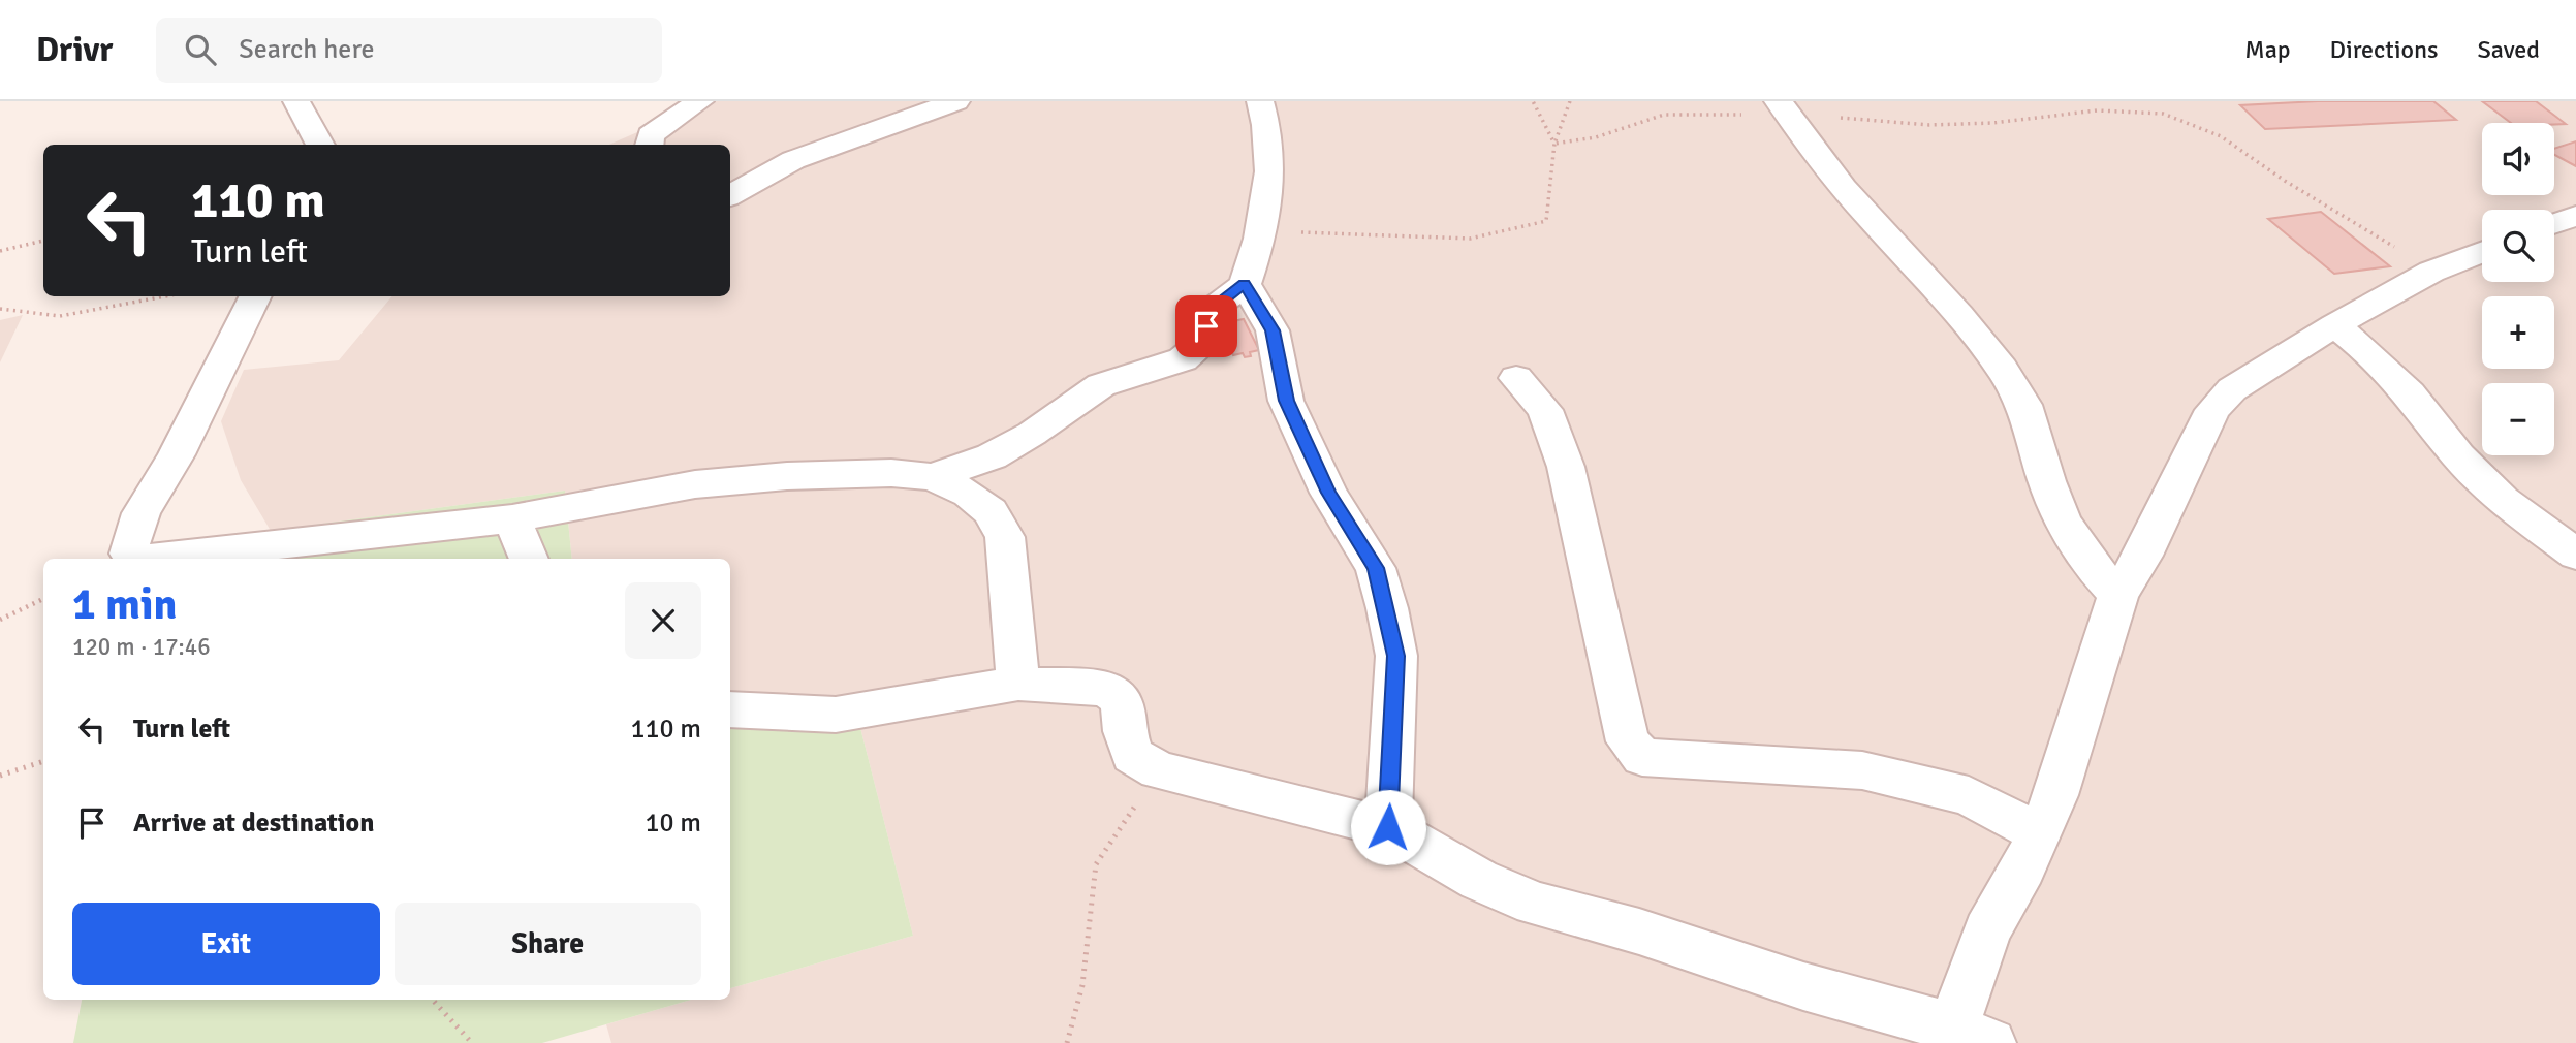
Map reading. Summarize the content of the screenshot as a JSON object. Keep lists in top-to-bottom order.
{
  "page": {
    "header": "Drivr",
    "search": "Search here",
    "nav": ["Map", "Directions", "Saved"],
    "map_buttons": ["+", "−"],
    "turn": ["110 m", "Turn left"],
    "heading": ["1 min", "120 m · 17:46"],
    "list": [
      {
        "name": "Turn left",
        "value": "110 m"
      },
      {
        "name": "Arrive at destination",
        "value": "10 m"
      }
    ],
    "buttons": ["Exit", "Share"]
  }
}
